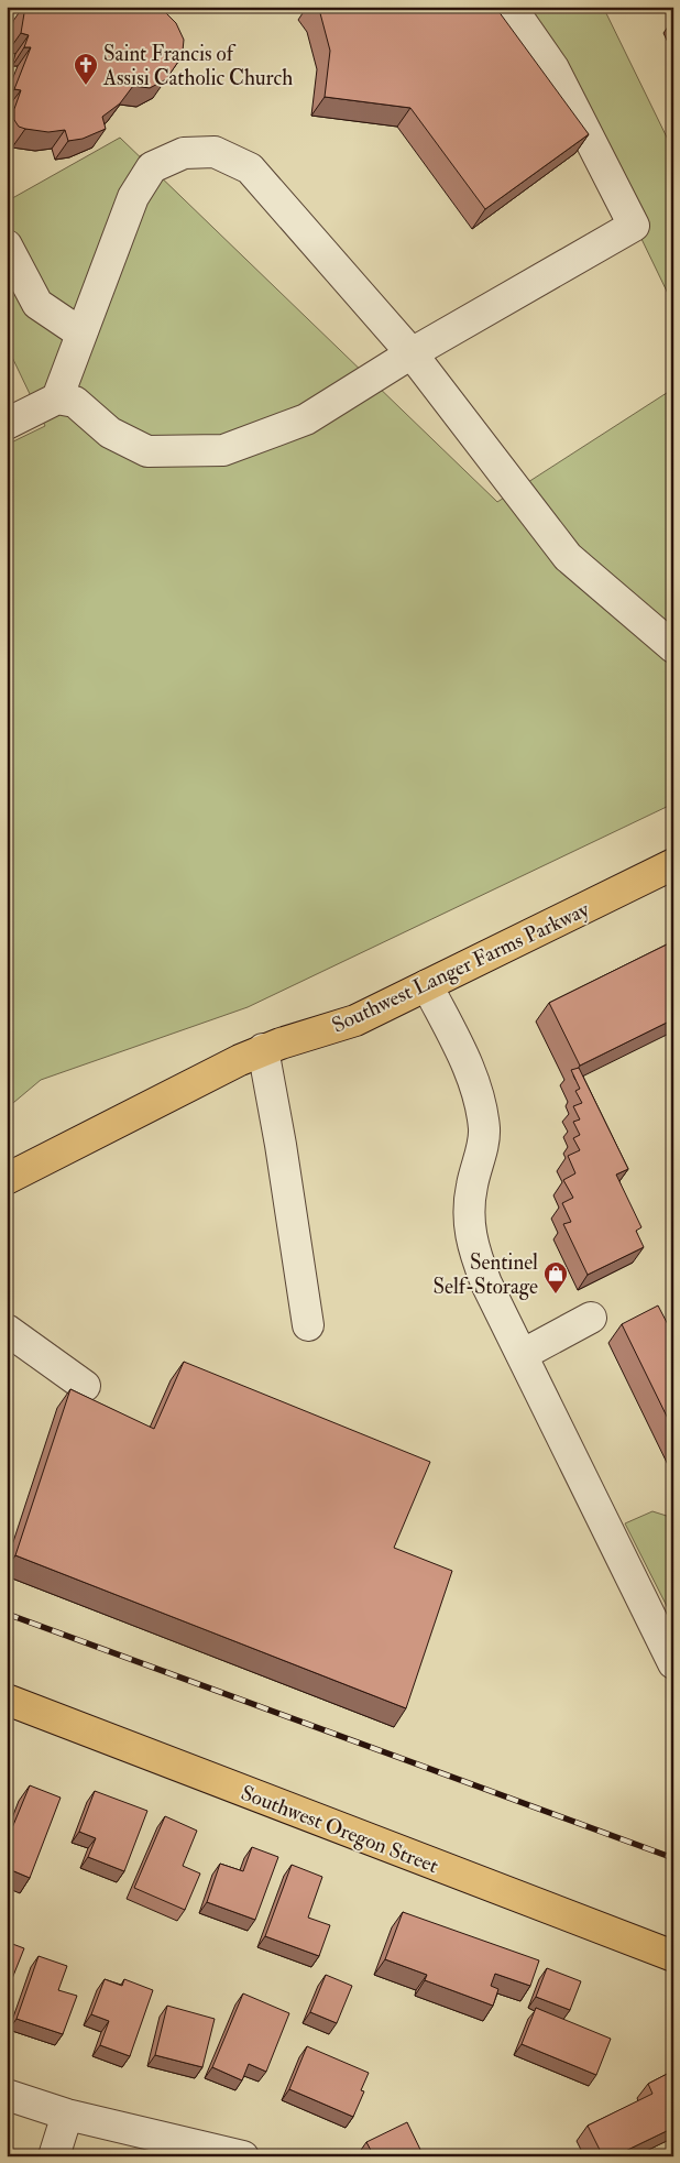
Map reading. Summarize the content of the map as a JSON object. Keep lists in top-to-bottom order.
{
  "streets": {
    "main road": ["Southwest Langer Farms Parkway", "Southwest Oregon Street"]
  },
  "places": {
    "church": ["Saint Francis of Assisi Catholic Church"],
    "shop": ["Sentinel Self-Storage"]
  }
}
